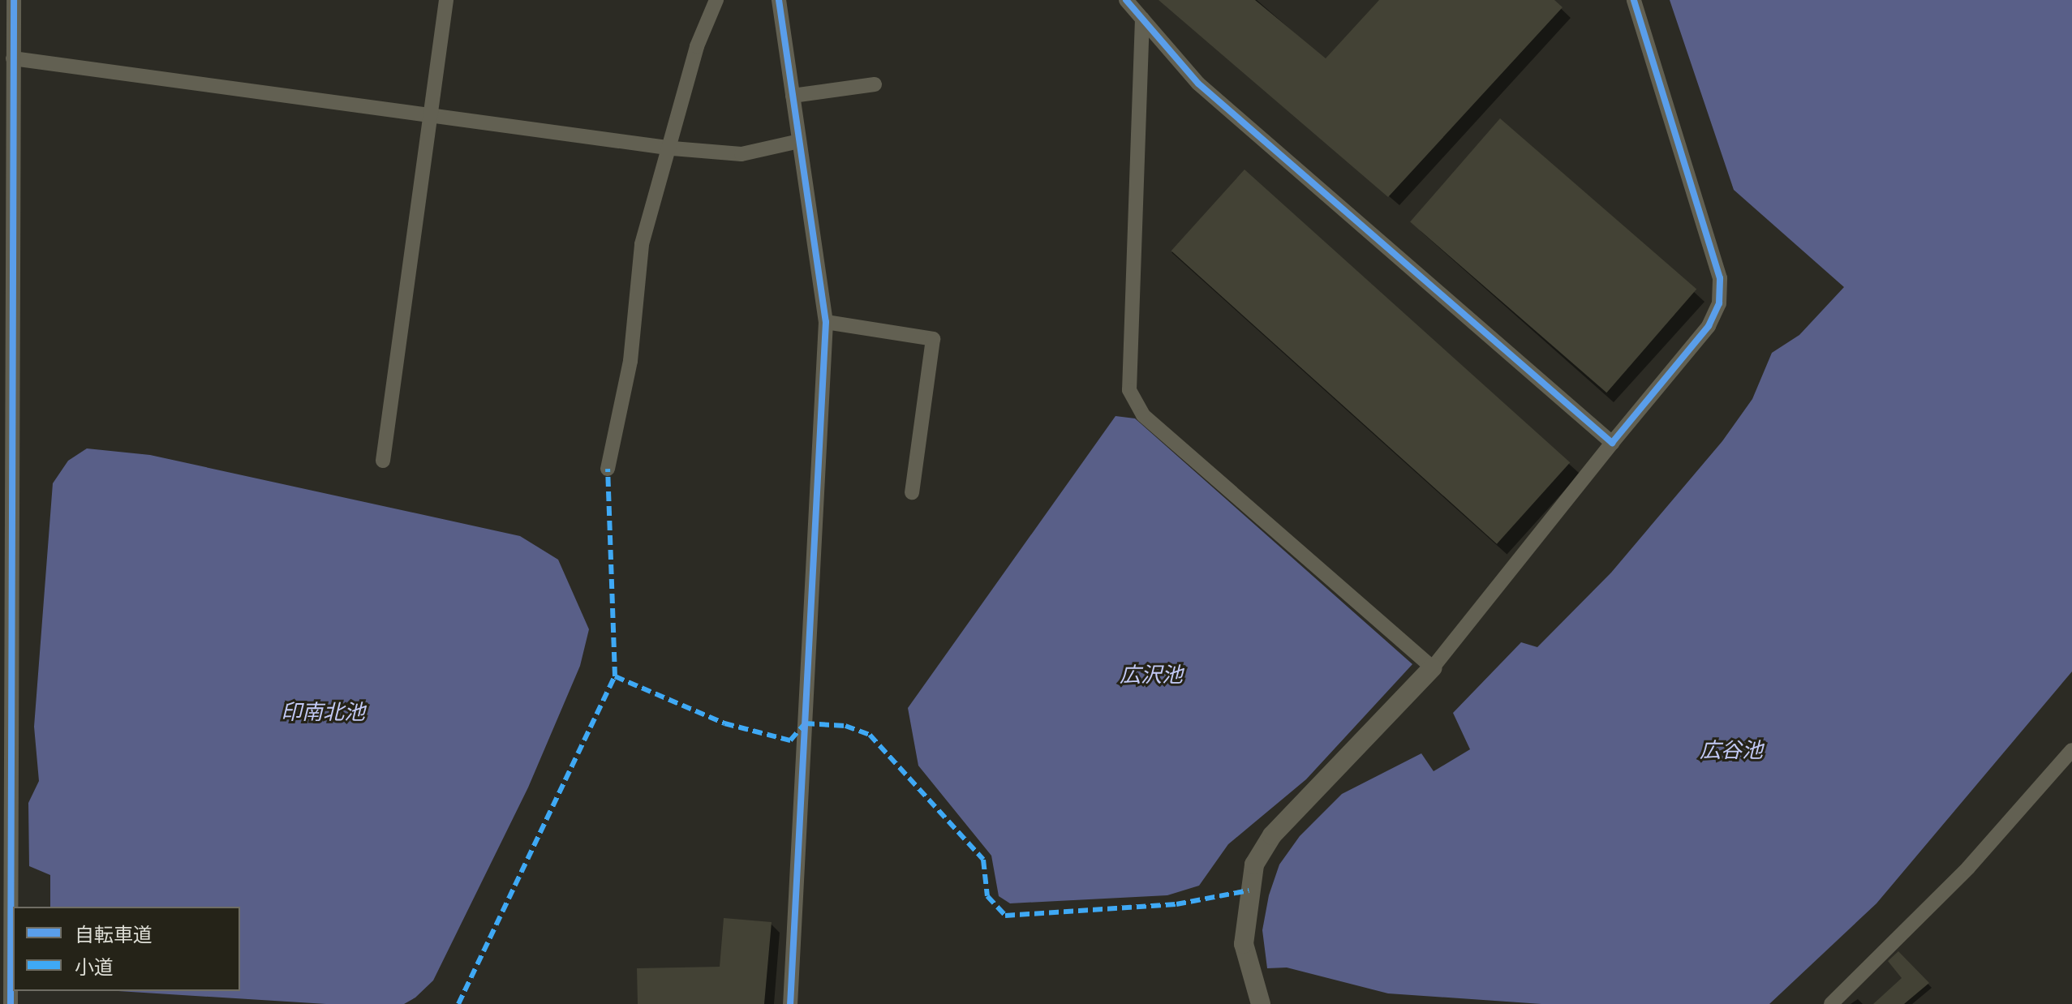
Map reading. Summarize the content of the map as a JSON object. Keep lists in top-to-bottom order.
{
  "water": ["広沢池", "印南北池", "広谷池"],
  "legend": ["自転車道", "小道"]
}
